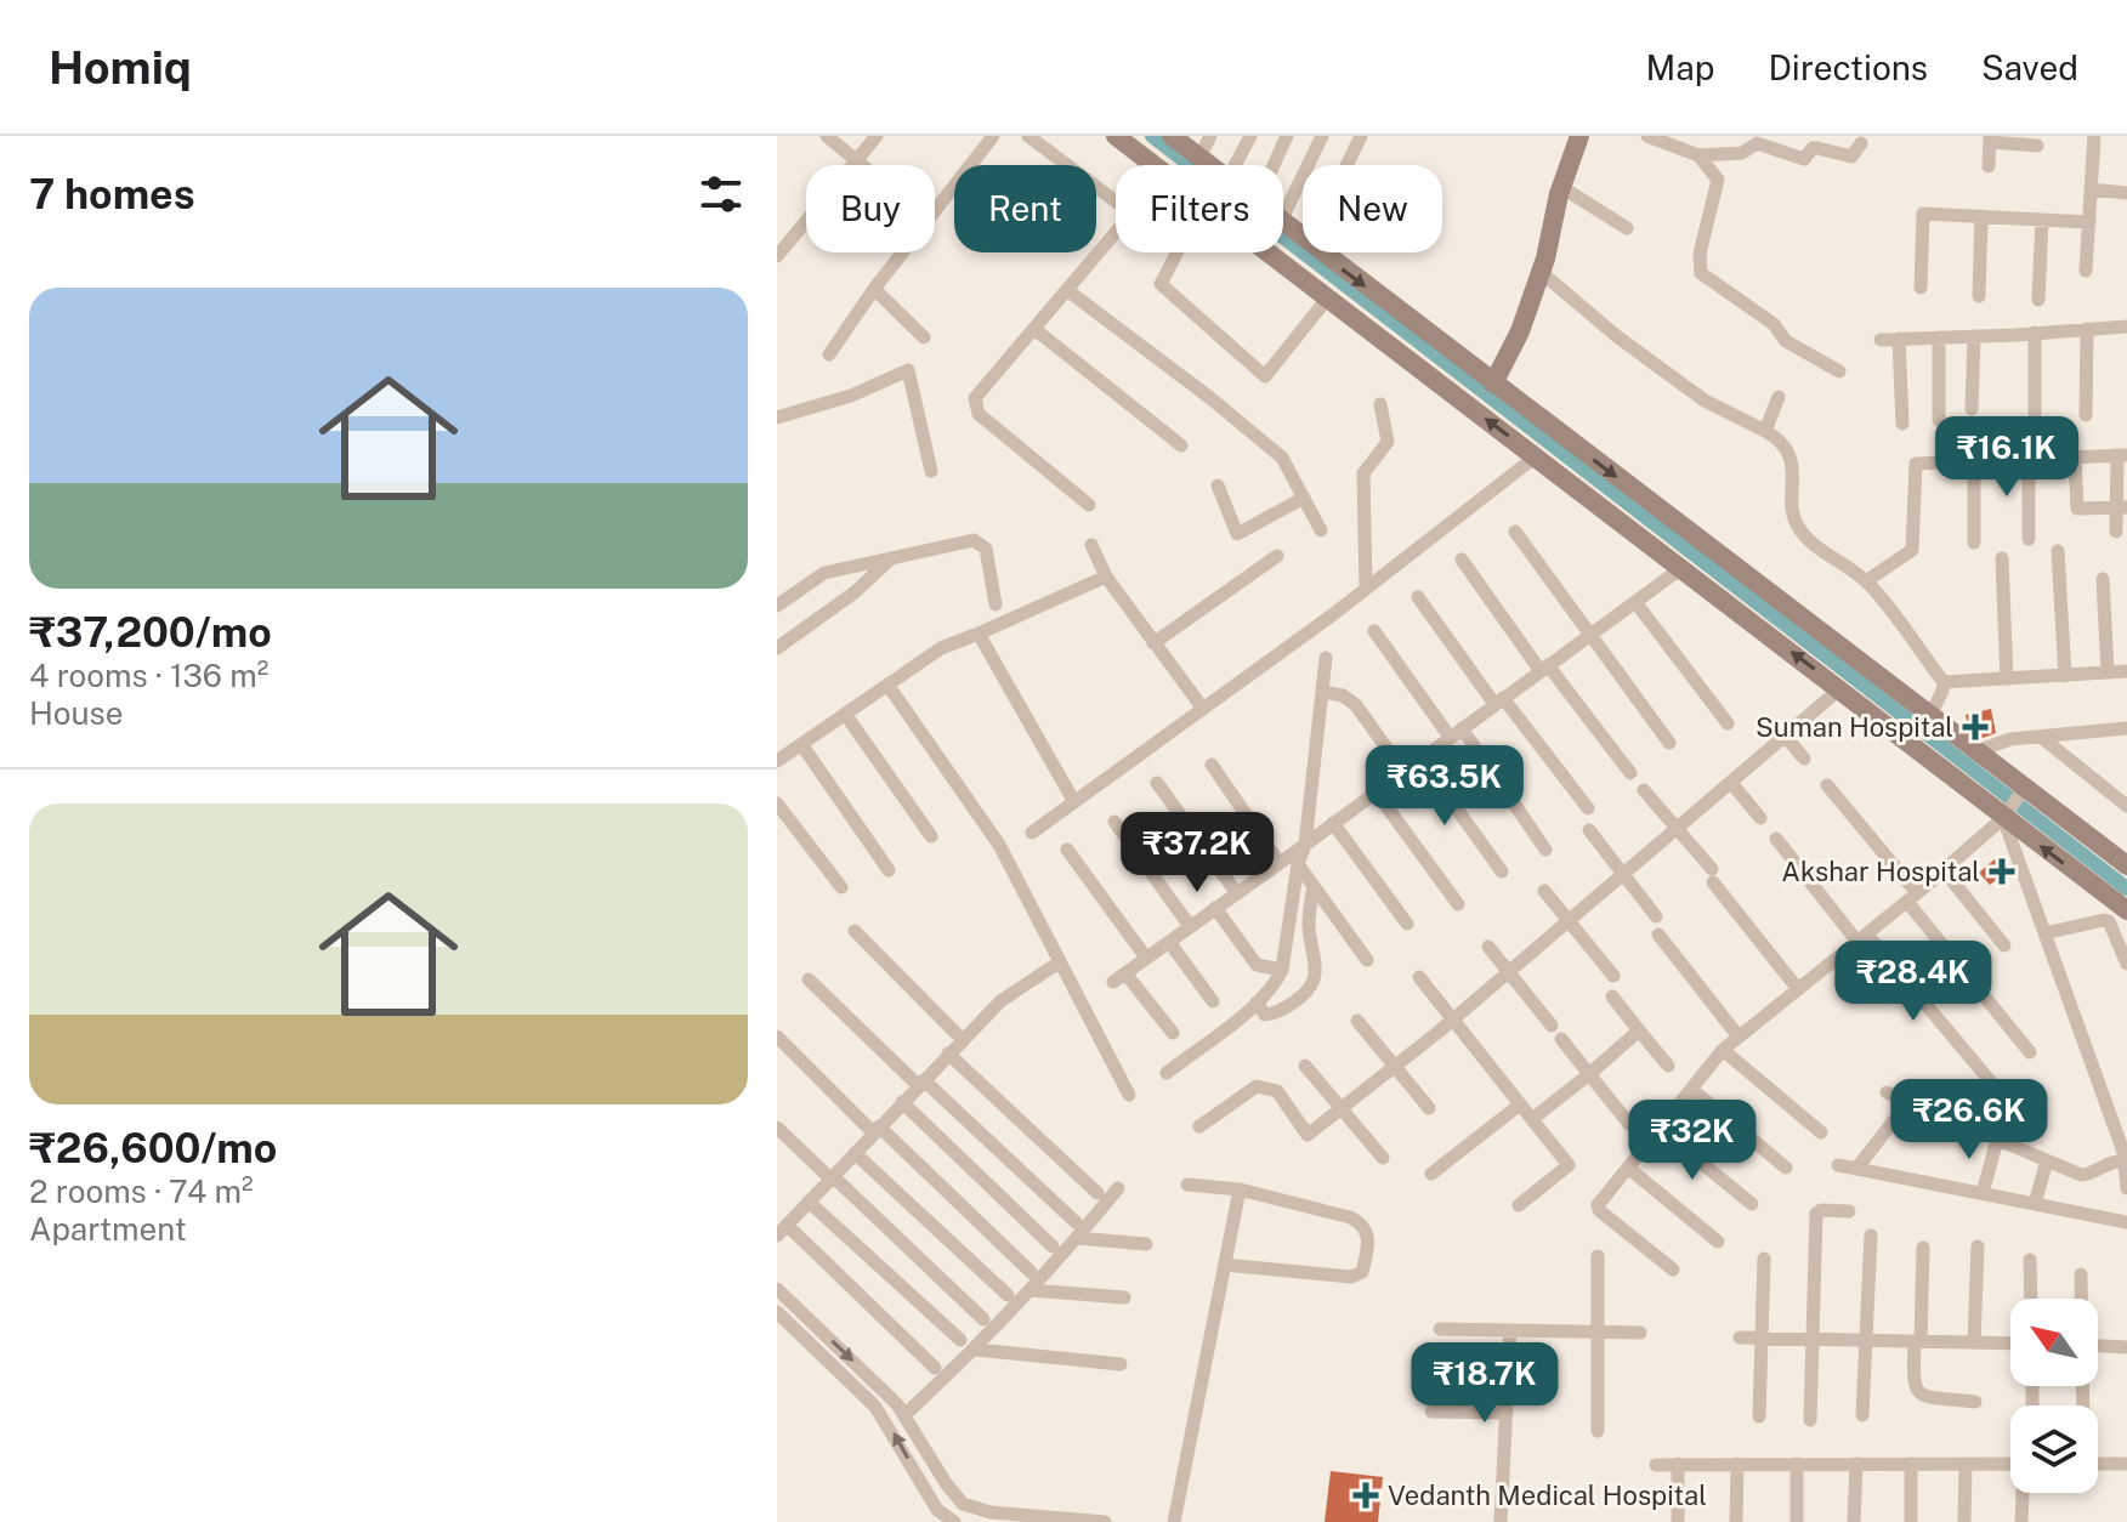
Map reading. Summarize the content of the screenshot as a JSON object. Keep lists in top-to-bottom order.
{
  "places": {
    "health": ["Suman Hospital", "Akshar Hospital", "Vedanth Medical Hospital"]
  },
  "north": "top left",
  "page": {
    "header": "Homiq",
    "nav": ["Map", "Directions", "Saved"],
    "heading": "7 homes",
    "chip": [
      "Buy",
      "Rent",
      "Filters",
      "New"
    ],
    "list": [
      {
        "name": "₹37,200/mo",
        "note": "4 rooms · 136 m² · House"
      },
      {
        "name": "₹26,600/mo",
        "note": "2 rooms · 74 m² · Apartment"
      }
    ],
    "price": [
      "₹16.1K",
      "₹63.5K",
      "₹37.2K",
      "₹28.4K",
      "₹26.6K",
      "₹32K",
      "₹18.7K"
    ]
  }
}
